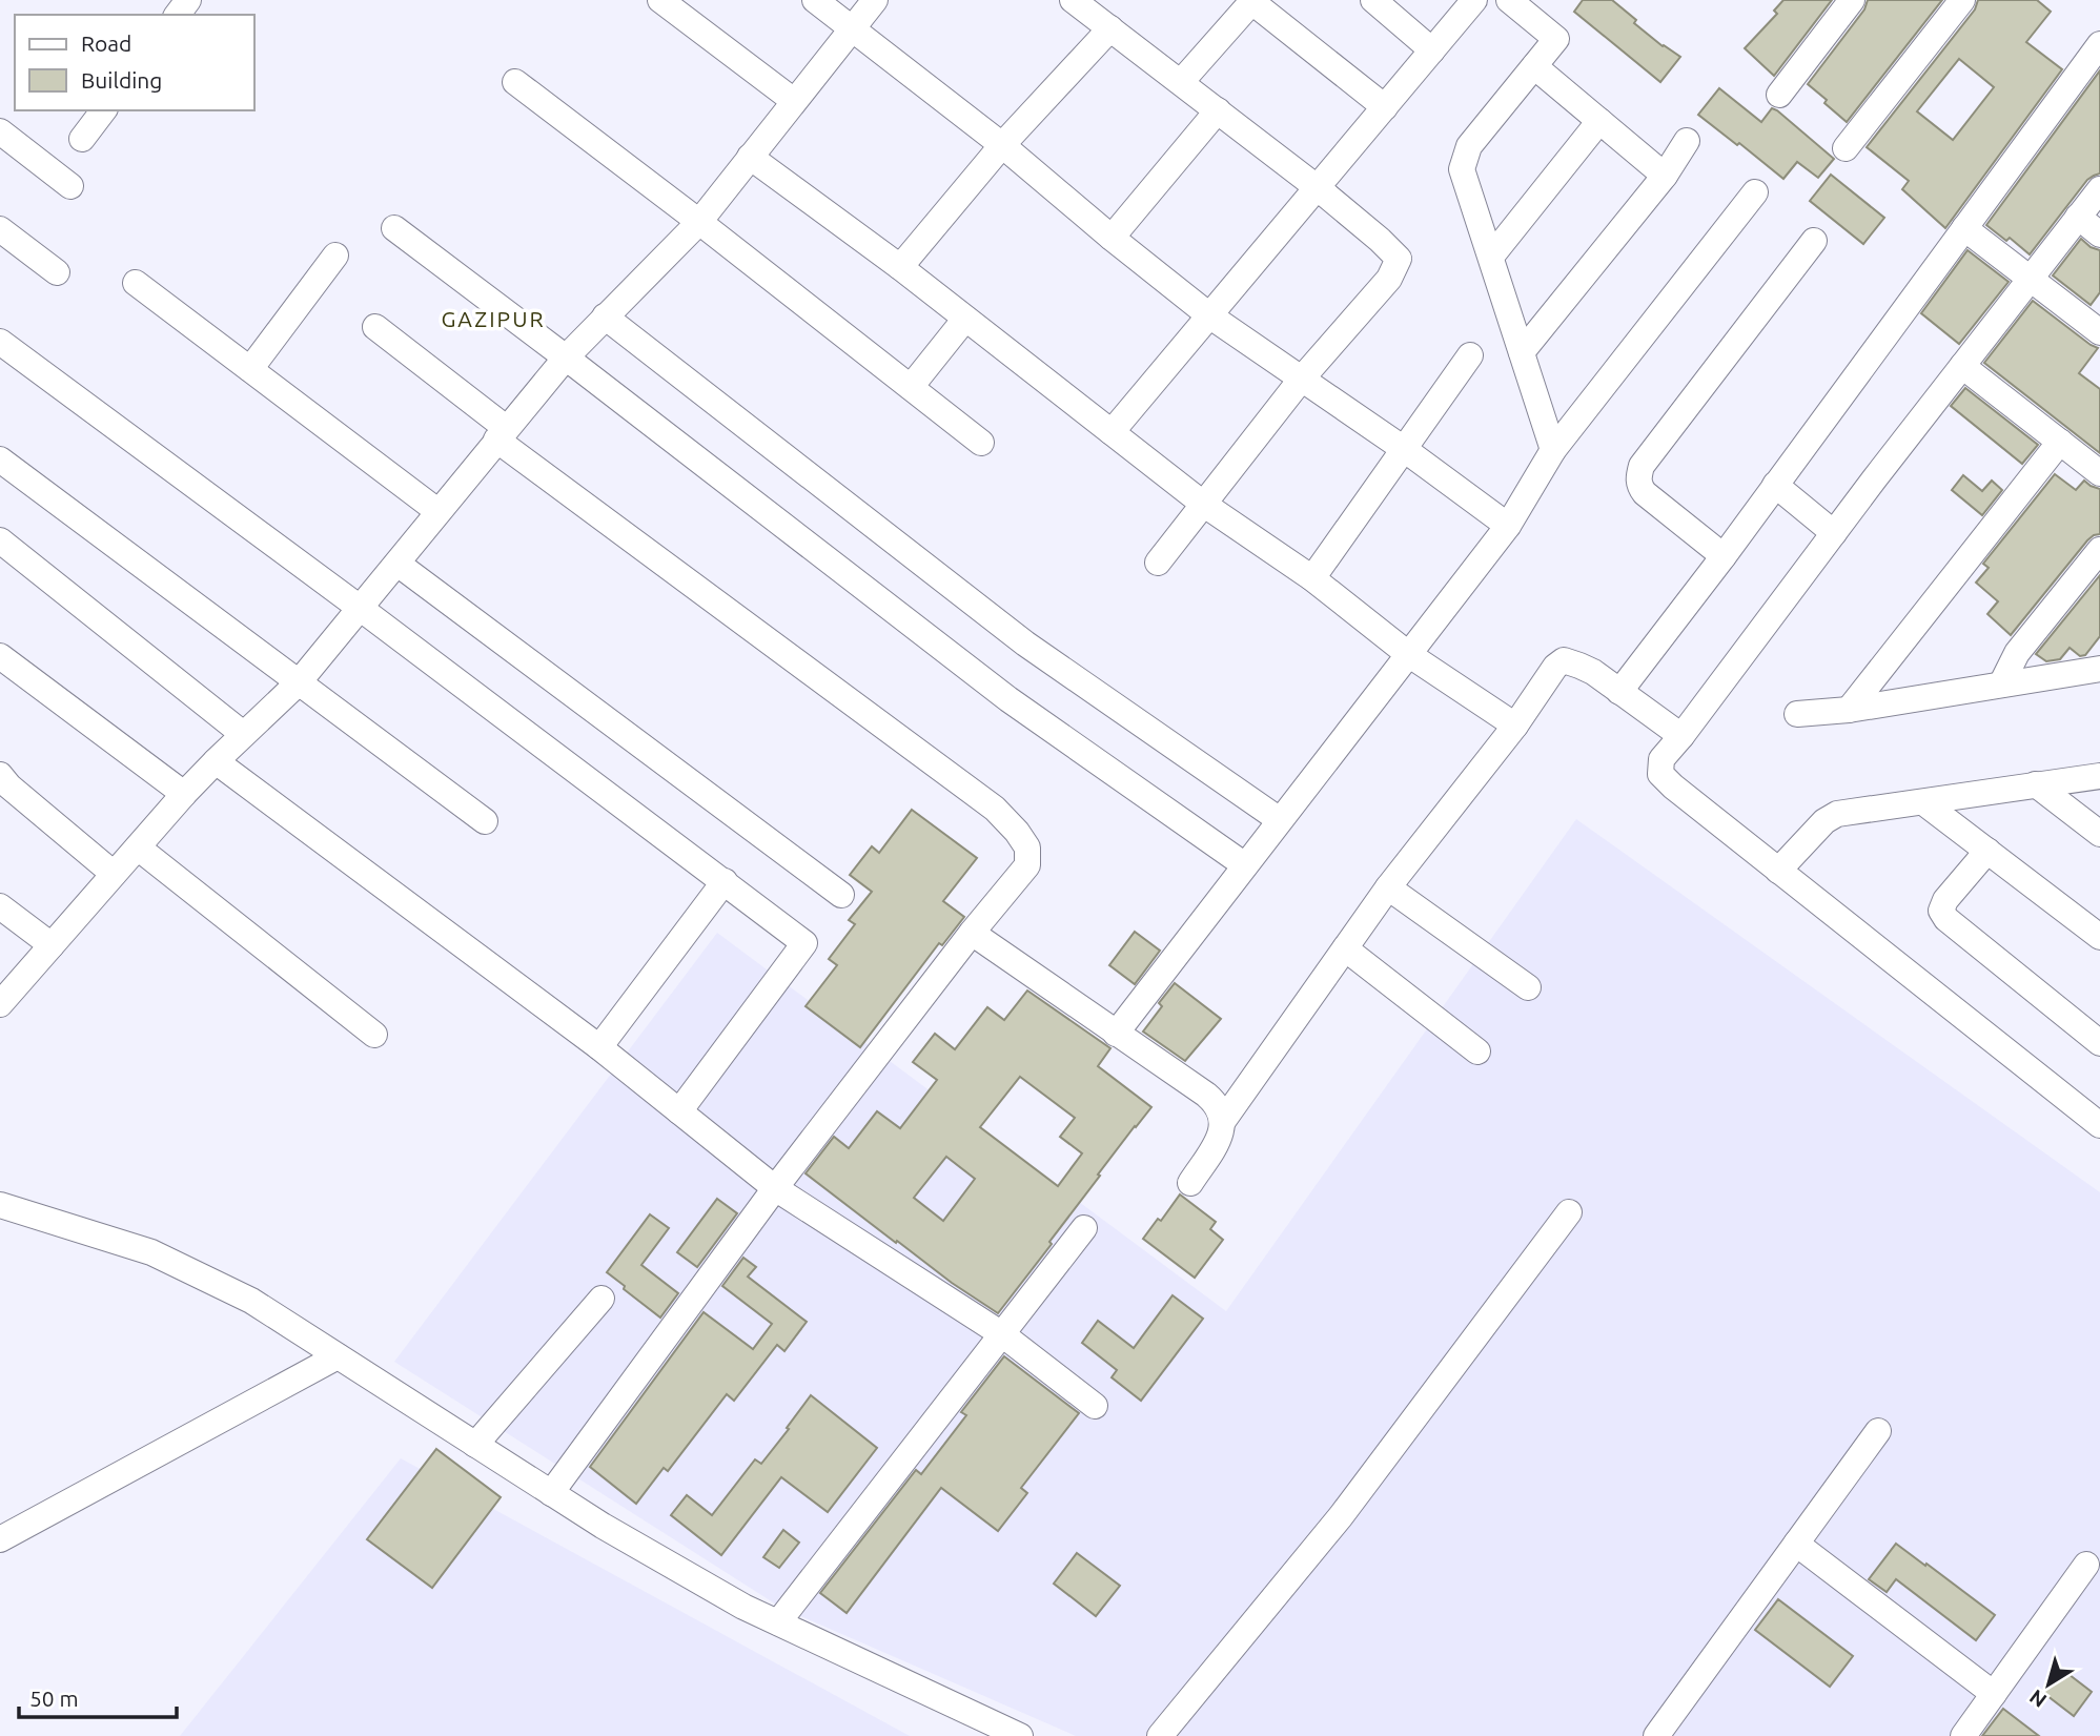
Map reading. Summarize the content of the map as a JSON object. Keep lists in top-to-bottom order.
{
  "districts": ["GAZIPUR"],
  "legend": ["Road", "Building"],
  "scale_bar": "50 m",
  "north": "bottom left"
}
